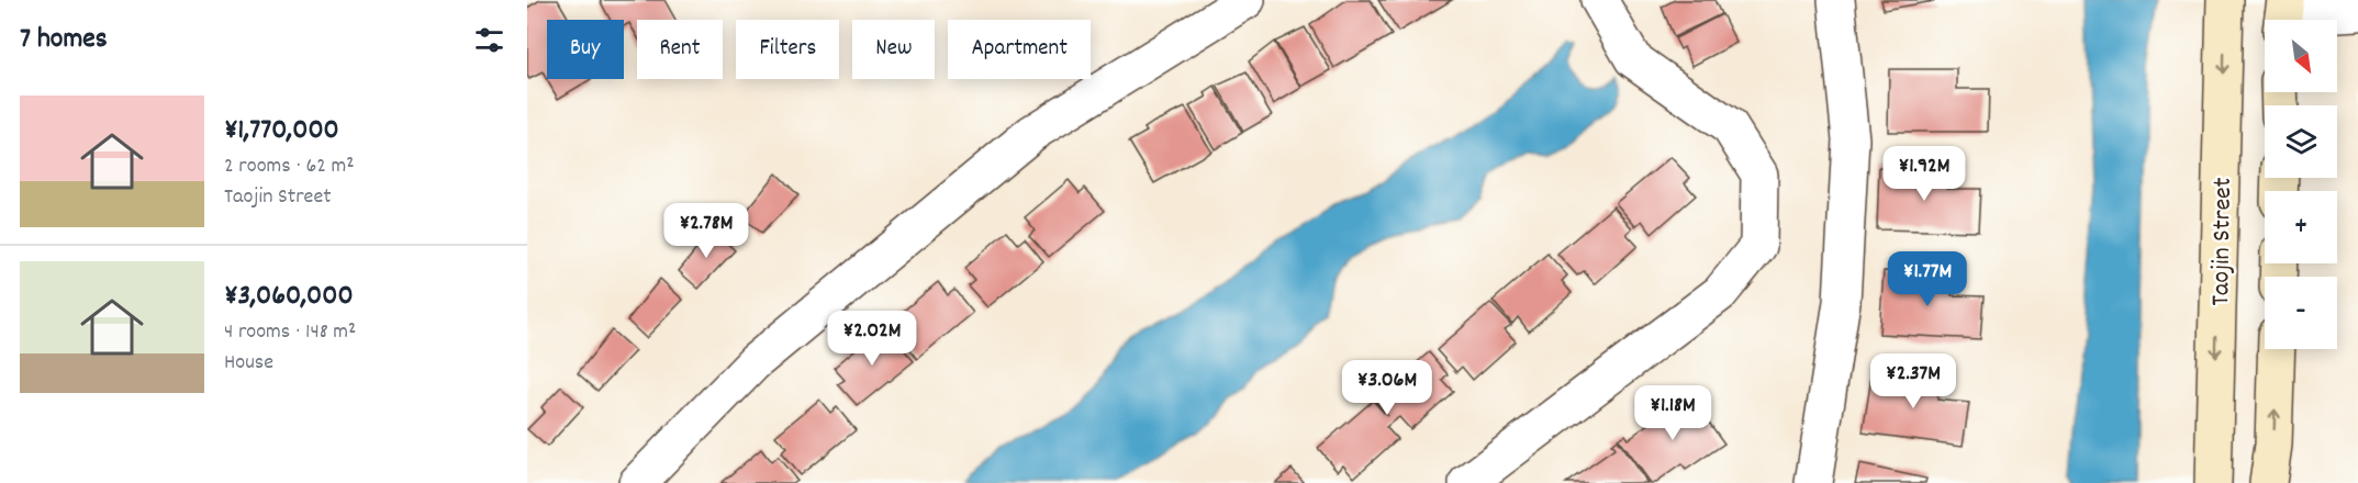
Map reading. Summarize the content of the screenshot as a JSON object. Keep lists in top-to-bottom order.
{
  "streets": {
    "street": ["Taojin Street"]
  },
  "one_way": ["Taojin Street"],
  "north": "bottom right",
  "page": {
    "heading": "7 homes",
    "map_buttons": ["+", "−"],
    "chip": [
      "Buy",
      "Rent",
      "Filters",
      "New",
      "Apartment"
    ],
    "list": [
      {
        "name": "¥1,770,000",
        "note": "2 rooms · 62 m² · Taojin Street"
      },
      {
        "name": "¥3,060,000",
        "note": "4 rooms · 148 m² · House"
      }
    ],
    "price": [
      "¥1.92M",
      "¥2.78M",
      "¥1.77M",
      "¥2.02M",
      "¥2.37M",
      "¥3.06M",
      "¥1.18M"
    ]
  }
}
